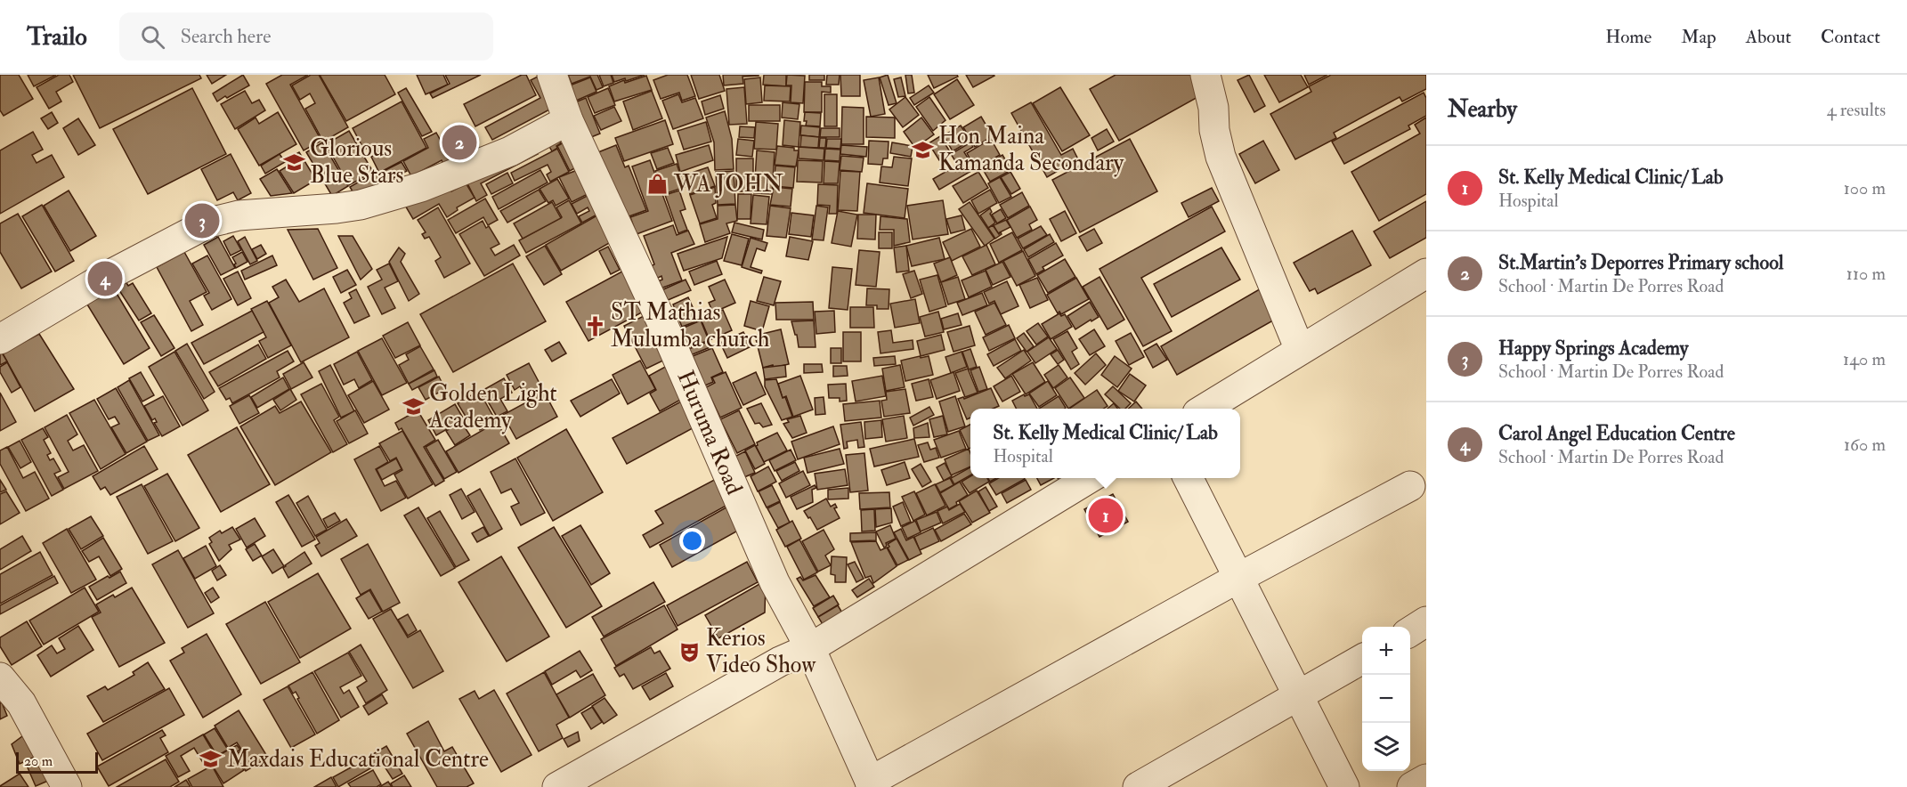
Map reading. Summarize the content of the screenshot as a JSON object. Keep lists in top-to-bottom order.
{
  "streets": {
    "street": ["Huruma Road"]
  },
  "places": {
    "school or university": [
      "Hon Maina Kamanda Secondary",
      "Glorious Blue Stars",
      "Golden Light Academy",
      "Maxdais Educational Centre"
    ],
    "shop": ["WA JOHN"],
    "church": ["ST Mathias Mulumba church"],
    "theatre": ["Kerios Video Show"]
  },
  "scale_bar": "20 m",
  "page": {
    "header": "Trailo",
    "search": "Search here",
    "nav": [
      "Home",
      "Map",
      "About",
      "Contact"
    ],
    "heading": ["Nearby", "4 results"],
    "pins": [
      "2",
      "3",
      "4",
      "1"
    ],
    "list": [
      {
        "mark": "1",
        "name": "St. Kelly Medical Clinic/ Lab",
        "note": "Hospital",
        "value": "100 m"
      },
      {
        "mark": "2",
        "name": "St.Martin's Deporres Primary school",
        "note": "School · Martin De Porres Road",
        "value": "110 m"
      },
      {
        "mark": "3",
        "name": "Happy Springs Academy",
        "note": "School · Martin De Porres Road",
        "value": "140 m"
      },
      {
        "mark": "4",
        "name": "Carol Angel Education Centre",
        "note": "School · Martin De Porres Road",
        "value": "160 m"
      }
    ],
    "popup": ["St. Kelly Medical Clinic/ Lab", "Hospital"],
    "map_buttons": ["+", "−"],
    "scale": "20 m"
  }
}
